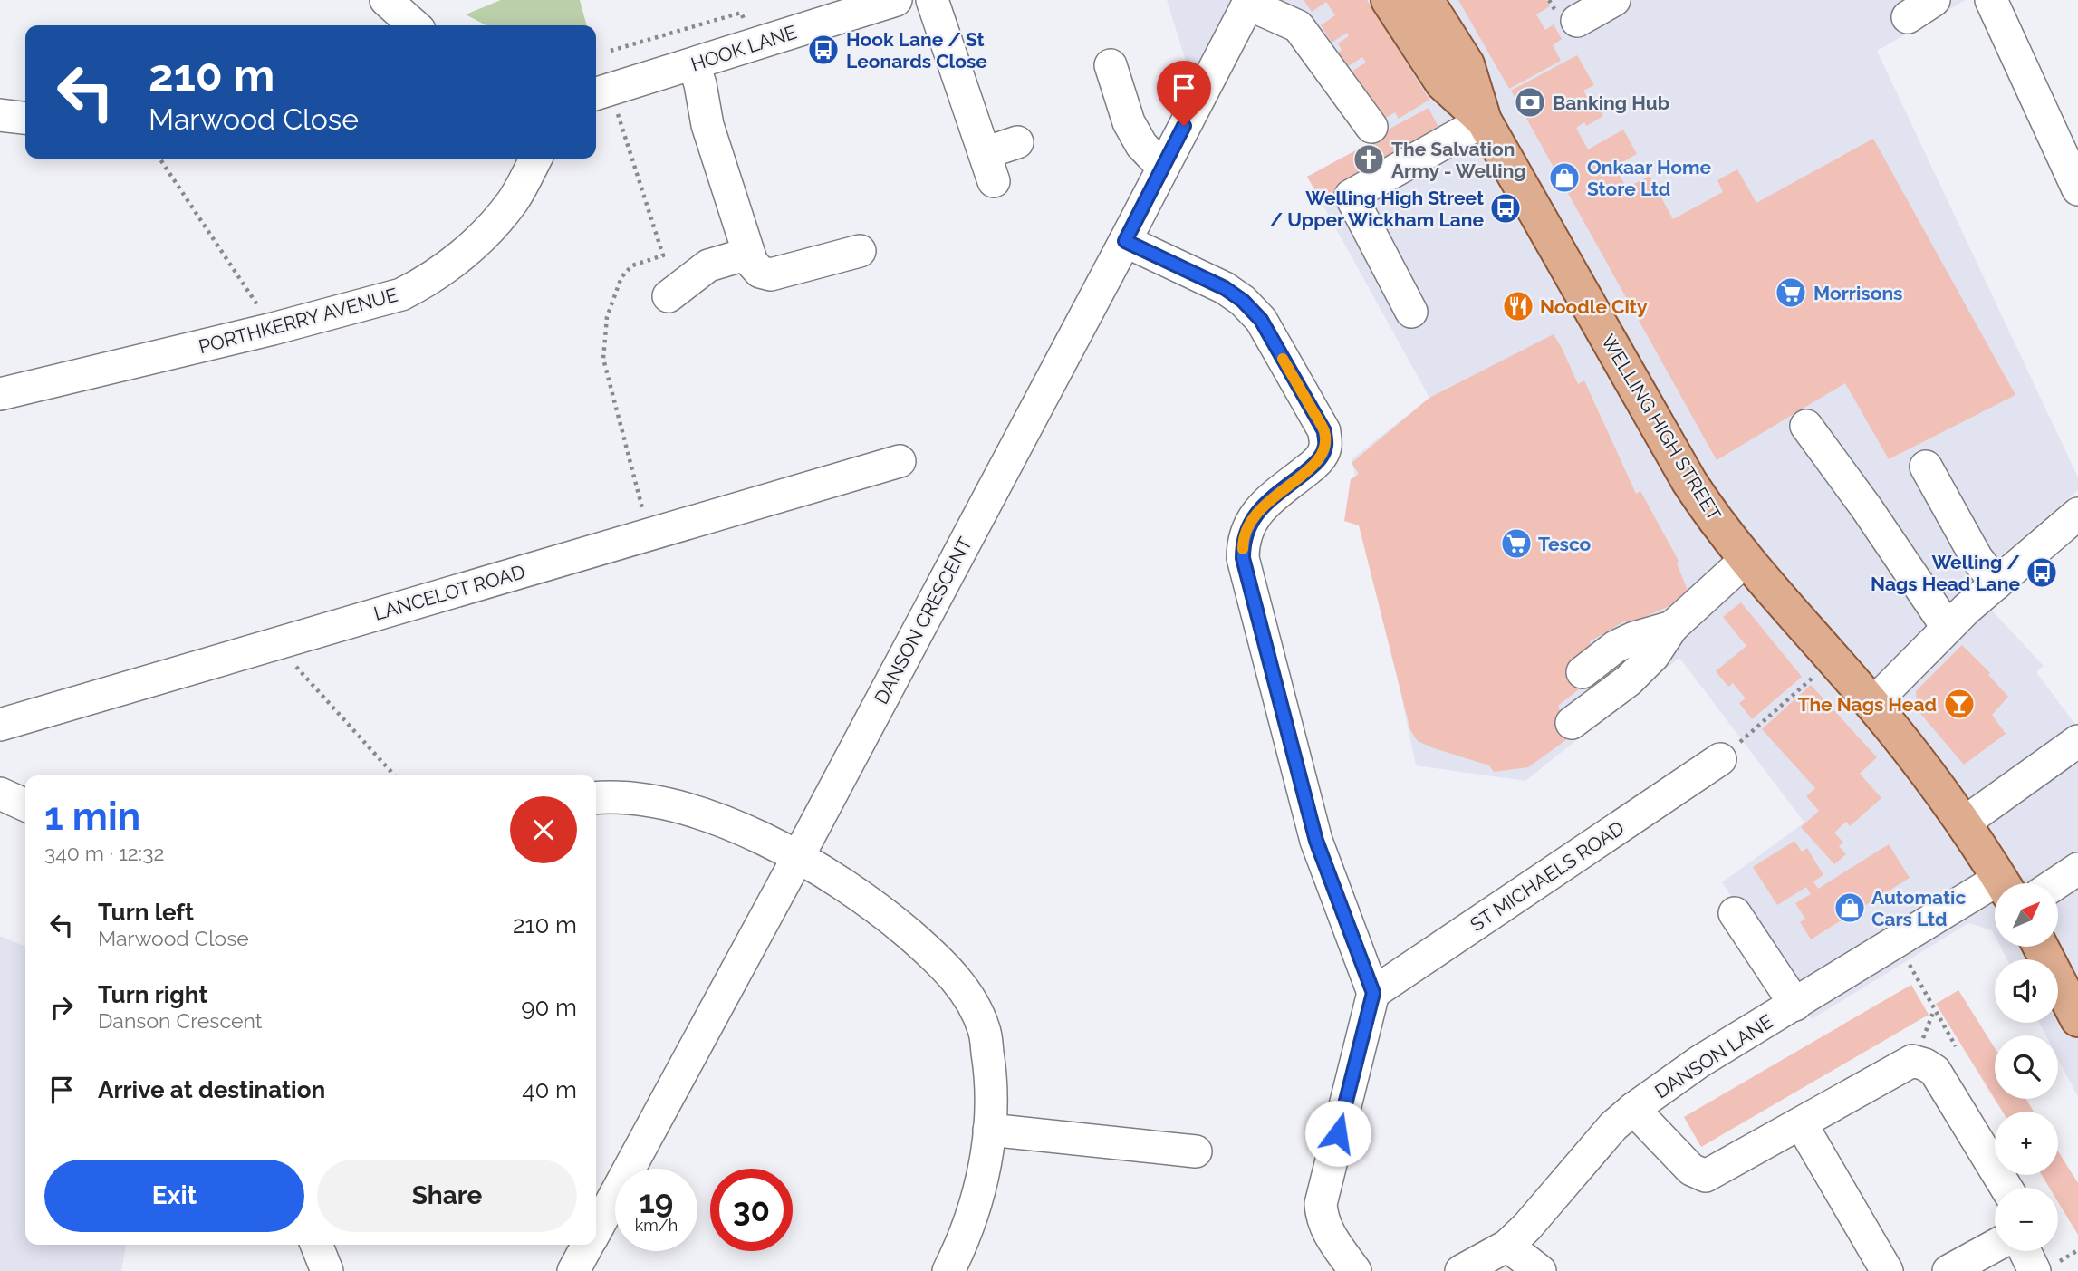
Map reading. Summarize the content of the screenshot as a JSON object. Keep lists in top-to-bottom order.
{
  "streets": {
    "main road": ["WELLING HIGH STREET"],
    "street": [
      "HOOK LANE",
      "PORTHKERRY AVENUE",
      "LANCELOT ROAD",
      "DANSON CRESCENT",
      "ST MICHAELS ROAD",
      "DANSON LANE"
    ]
  },
  "places": {
    "bus stop": ["Hook Lane / St Leonards Close", "Welling High Street / Upper Wickham Lane", "Welling / Nags Head Lane"],
    "bank": ["Banking Hub"],
    "church": ["The Salvation Army - Welling"],
    "shop": ["Onkaar Home Store Ltd", "Automatic Cars Ltd"],
    "supermarket": ["Morrisons", "Tesco"],
    "restaurant": ["Noodle City"],
    "bar": ["The Nags Head"]
  },
  "north": "top right",
  "page": {
    "turn": ["210 m", "Marwood Close"],
    "heading": ["1 min", "340 m · 12:32"],
    "map_buttons": ["+", "−"],
    "list": [
      {
        "name": "Turn left",
        "note": "Marwood Close",
        "value": "210 m"
      },
      {
        "name": "Turn right",
        "note": "Danson Crescent",
        "value": "90 m"
      },
      {
        "name": "Arrive at destination",
        "value": "40 m"
      }
    ],
    "buttons": ["Exit", "Share"],
    "speed": "19 km/h",
    "limit": "30"
  }
}
